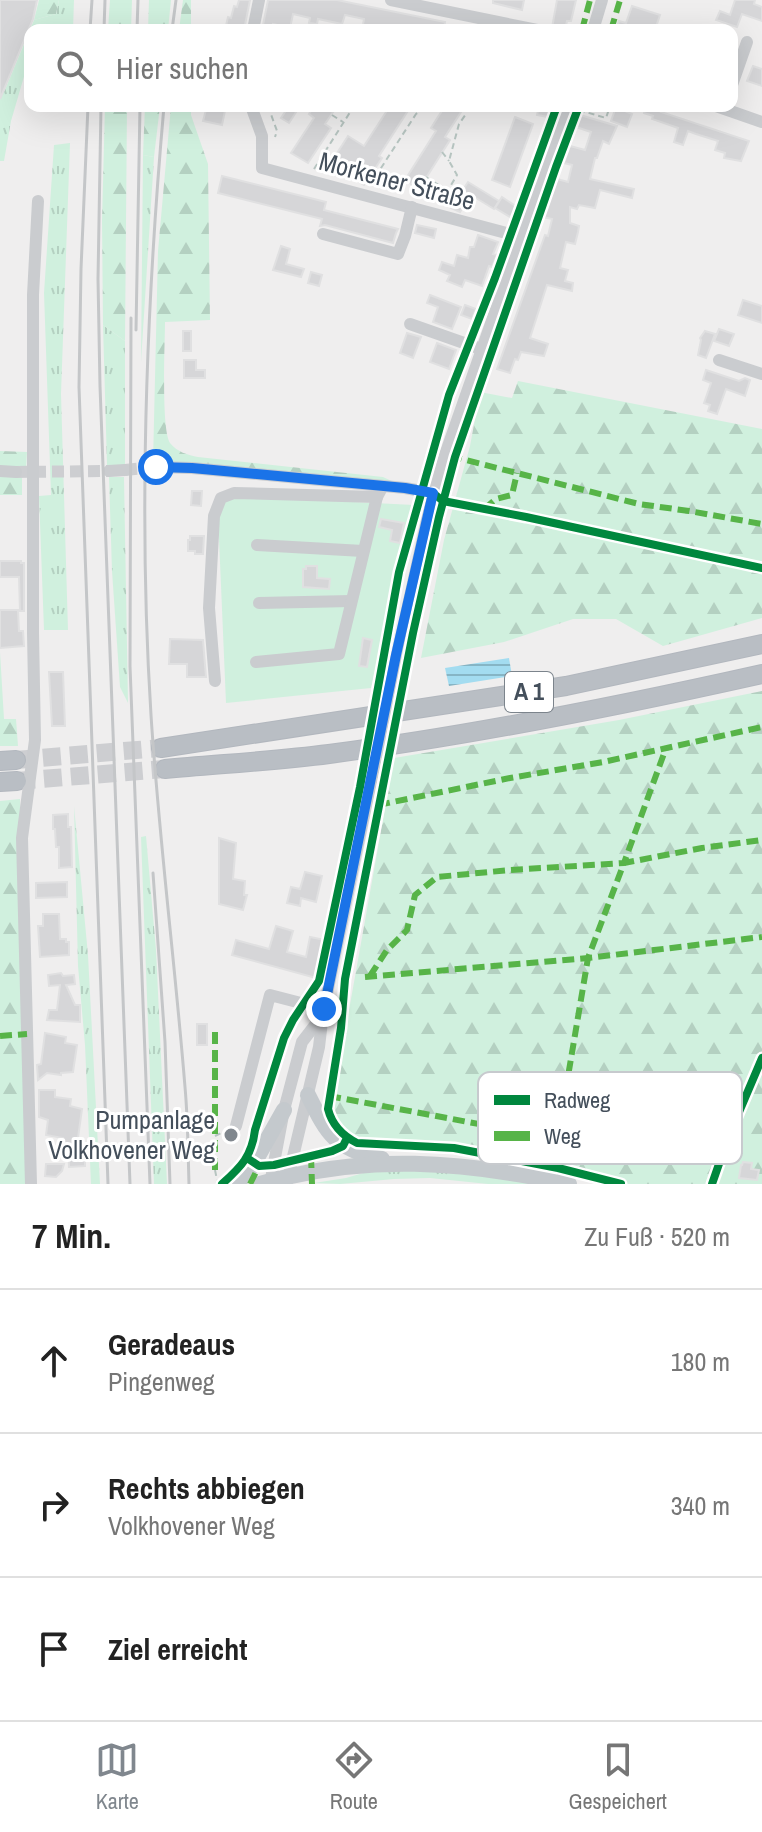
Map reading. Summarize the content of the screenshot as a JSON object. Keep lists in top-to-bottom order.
{
  "streets": {
    "highway": ["A 1"],
    "street": ["Morkener Straße"]
  },
  "places": ["Pumpanlage Volkhovener Weg"],
  "legend": ["Radweg", "Weg"],
  "page": {
    "search": "Hier suchen",
    "heading": ["7 Min.", "Zu Fuß · 520 m"],
    "list": [
      ["Geradeaus", "Pingenweg", "180 m"],
      ["Rechts abbiegen", "Volkhovener Weg", "340 m"],
      "Ziel erreicht"
    ],
    "nav": ["Karte", "Route", "Gespeichert"]
  }
}
